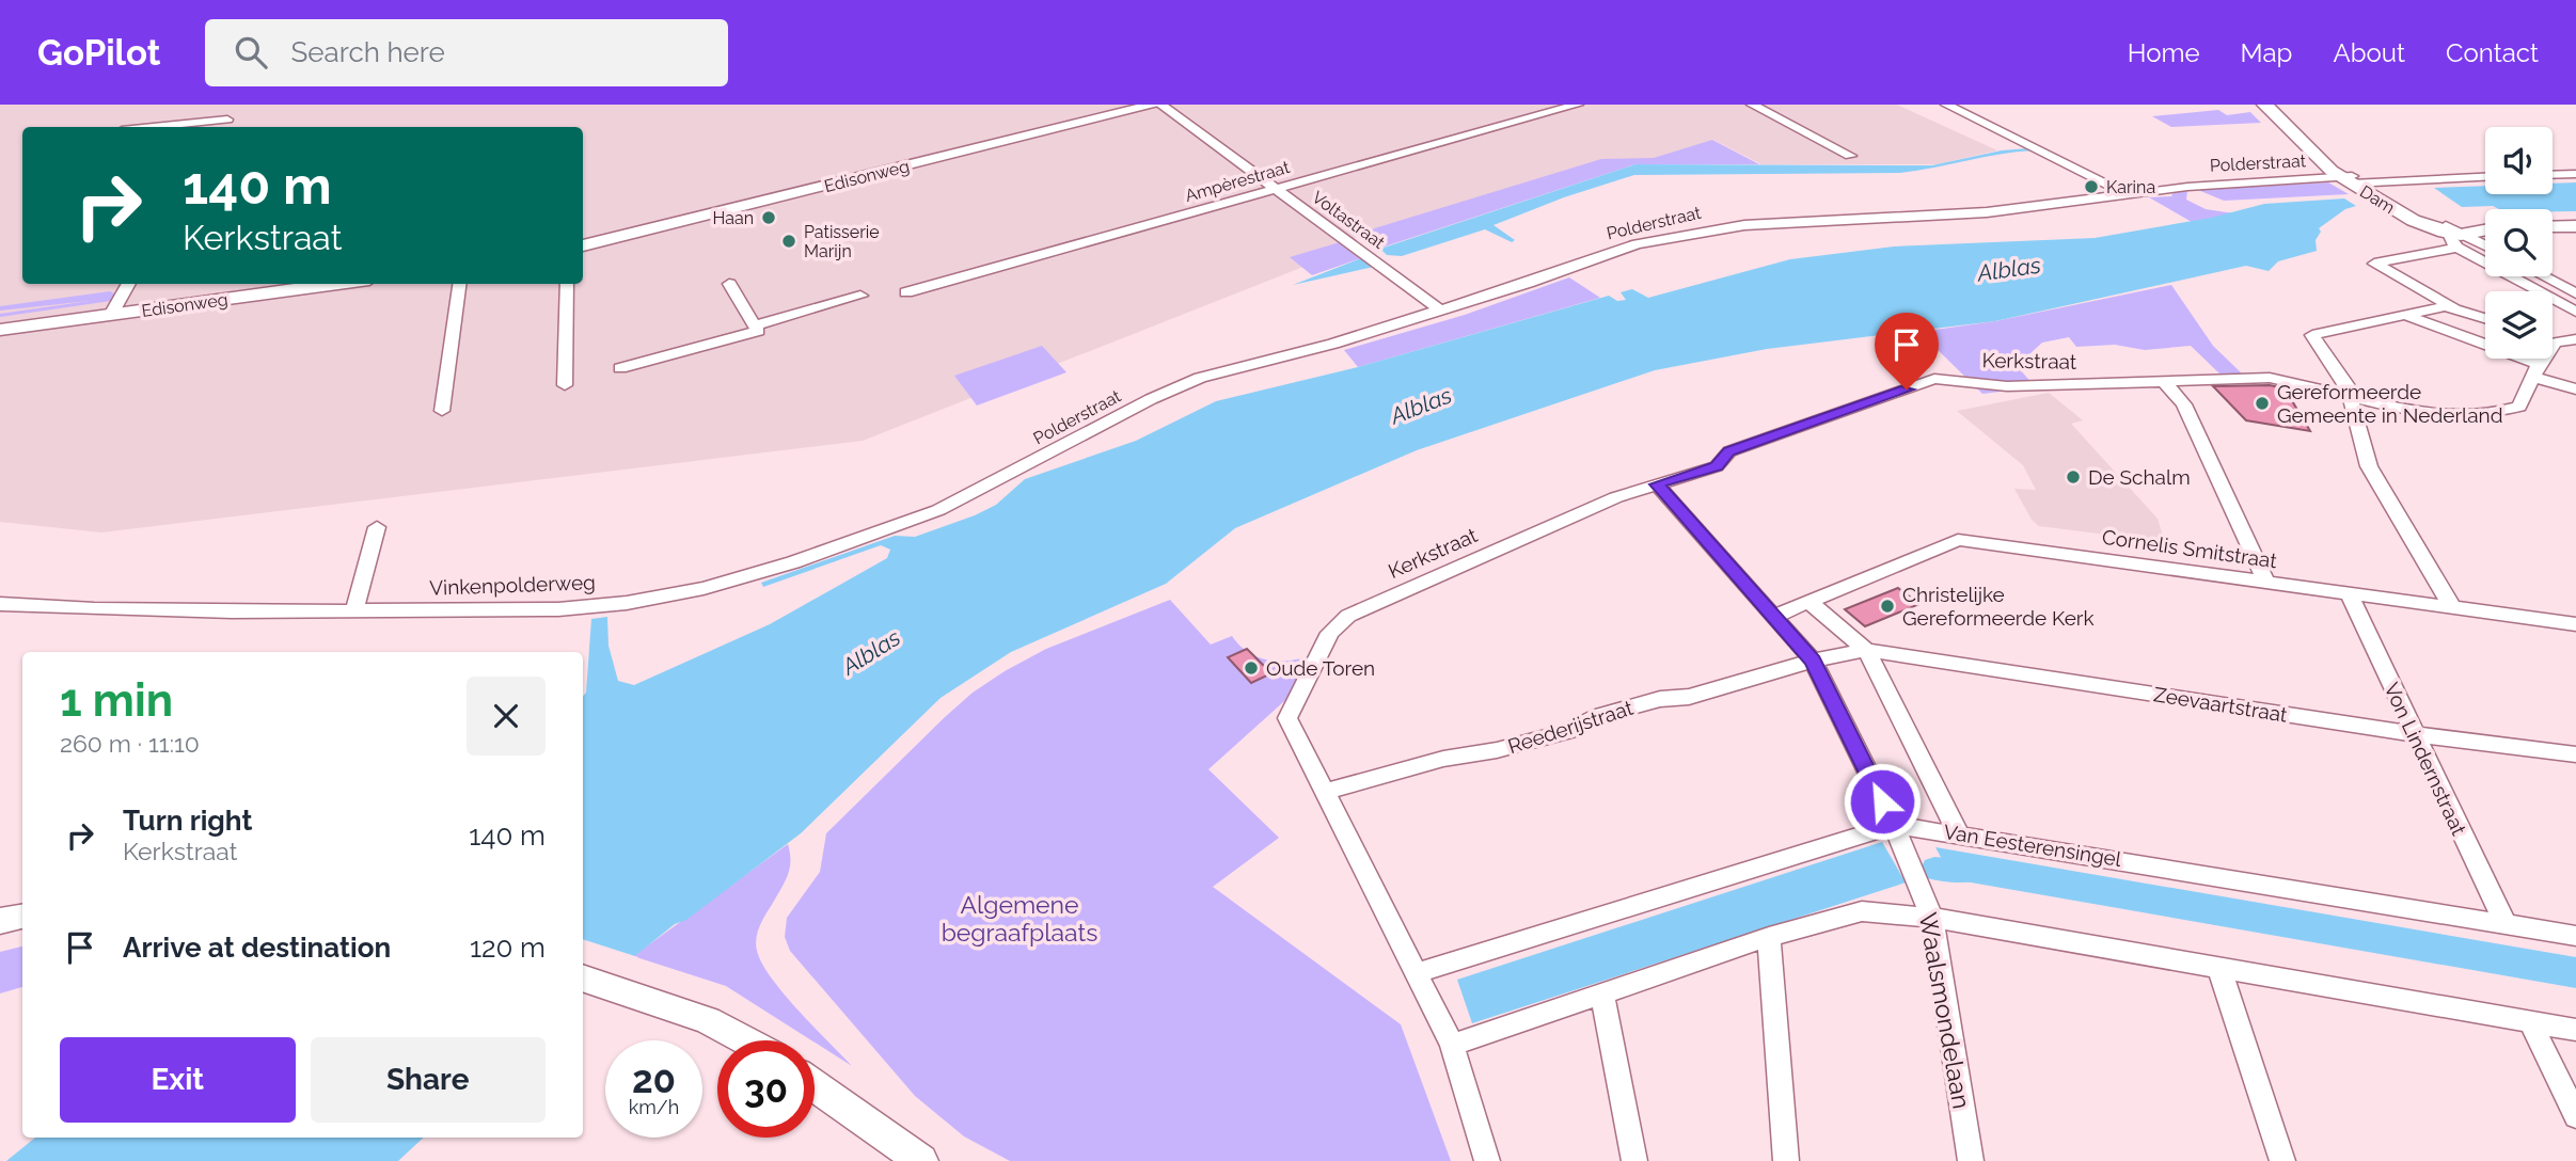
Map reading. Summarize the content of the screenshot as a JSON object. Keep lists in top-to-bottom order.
{
  "streets": {
    "street": [
      "Polderstraat",
      "Edisonweg",
      "Ampèrestraat",
      "Dam",
      "Voltastraat",
      "Kerkstraat",
      "Cornelis Smitstraat",
      "Vinkenpolderweg",
      "Zeevaartstraat",
      "Reederijstraat",
      "Von Lindernstraat",
      "Van Eesterensingel",
      "Waalsmondelaan"
    ]
  },
  "crossings": [
    ["Polderstraat", "Dam"],
    ["Polderstraat", "Voltastraat"],
    ["Polderstraat", "Vinkenpolderweg"],
    ["Ampèrestraat", "Voltastraat"],
    ["Kerkstraat", "Reederijstraat"],
    ["Kerkstraat", "Waalsmondelaan"],
    ["Cornelis Smitstraat", "Von Lindernstraat"],
    ["Cornelis Smitstraat", "Waalsmondelaan"],
    ["Zeevaartstraat", "Von Lindernstraat"],
    ["Reederijstraat", "Waalsmondelaan"],
    ["Von Lindernstraat", "Van Eesterensingel"],
    ["Van Eesterensingel", "Waalsmondelaan"]
  ],
  "water": ["Alblas"],
  "parks": ["Algemene begraafplaats"],
  "places": [
    "Karina",
    "Haan",
    "Patisserie Marijn",
    "Gereformeerde Gemeente in Nederland",
    "De Schalm",
    "Christelijke Gereformeerde Kerk",
    "Oude Toren"
  ],
  "page": {
    "header": "GoPilot",
    "search": "Search here",
    "nav": [
      "Home",
      "Map",
      "About",
      "Contact"
    ],
    "turn": ["140 m", "Kerkstraat"],
    "heading": ["1 min", "260 m · 11:10"],
    "list": [
      {
        "name": "Turn right",
        "note": "Kerkstraat",
        "value": "140 m"
      },
      {
        "name": "Arrive at destination",
        "value": "120 m"
      }
    ],
    "buttons": ["Exit", "Share"],
    "speed": "20 km/h",
    "limit": "30"
  }
}
